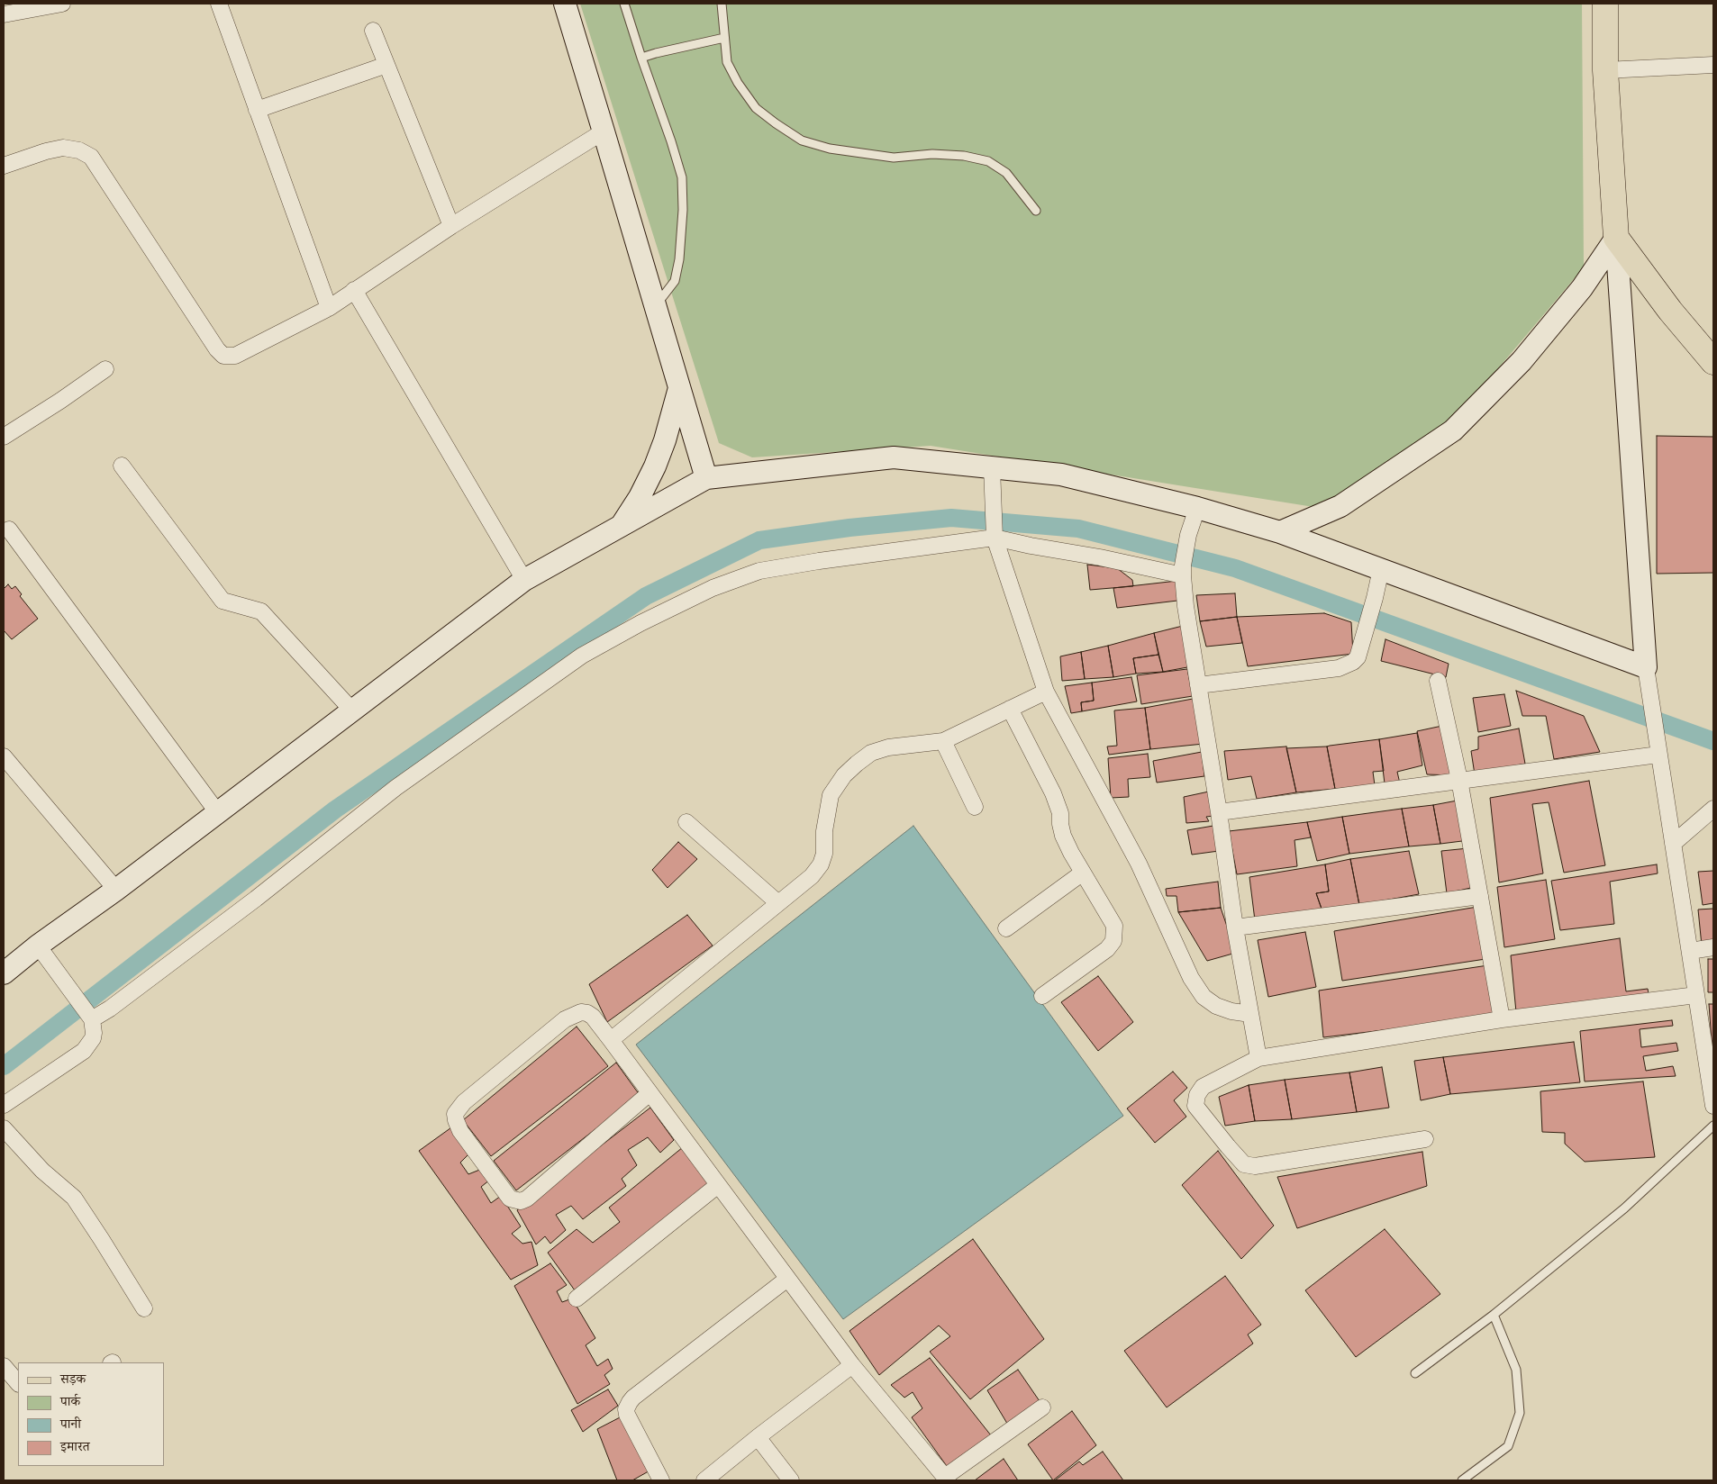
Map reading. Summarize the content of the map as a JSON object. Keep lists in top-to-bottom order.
{
  "legend": [
    "सड़क",
    "पार्क",
    "पानी",
    "इमारत"
  ]
}
